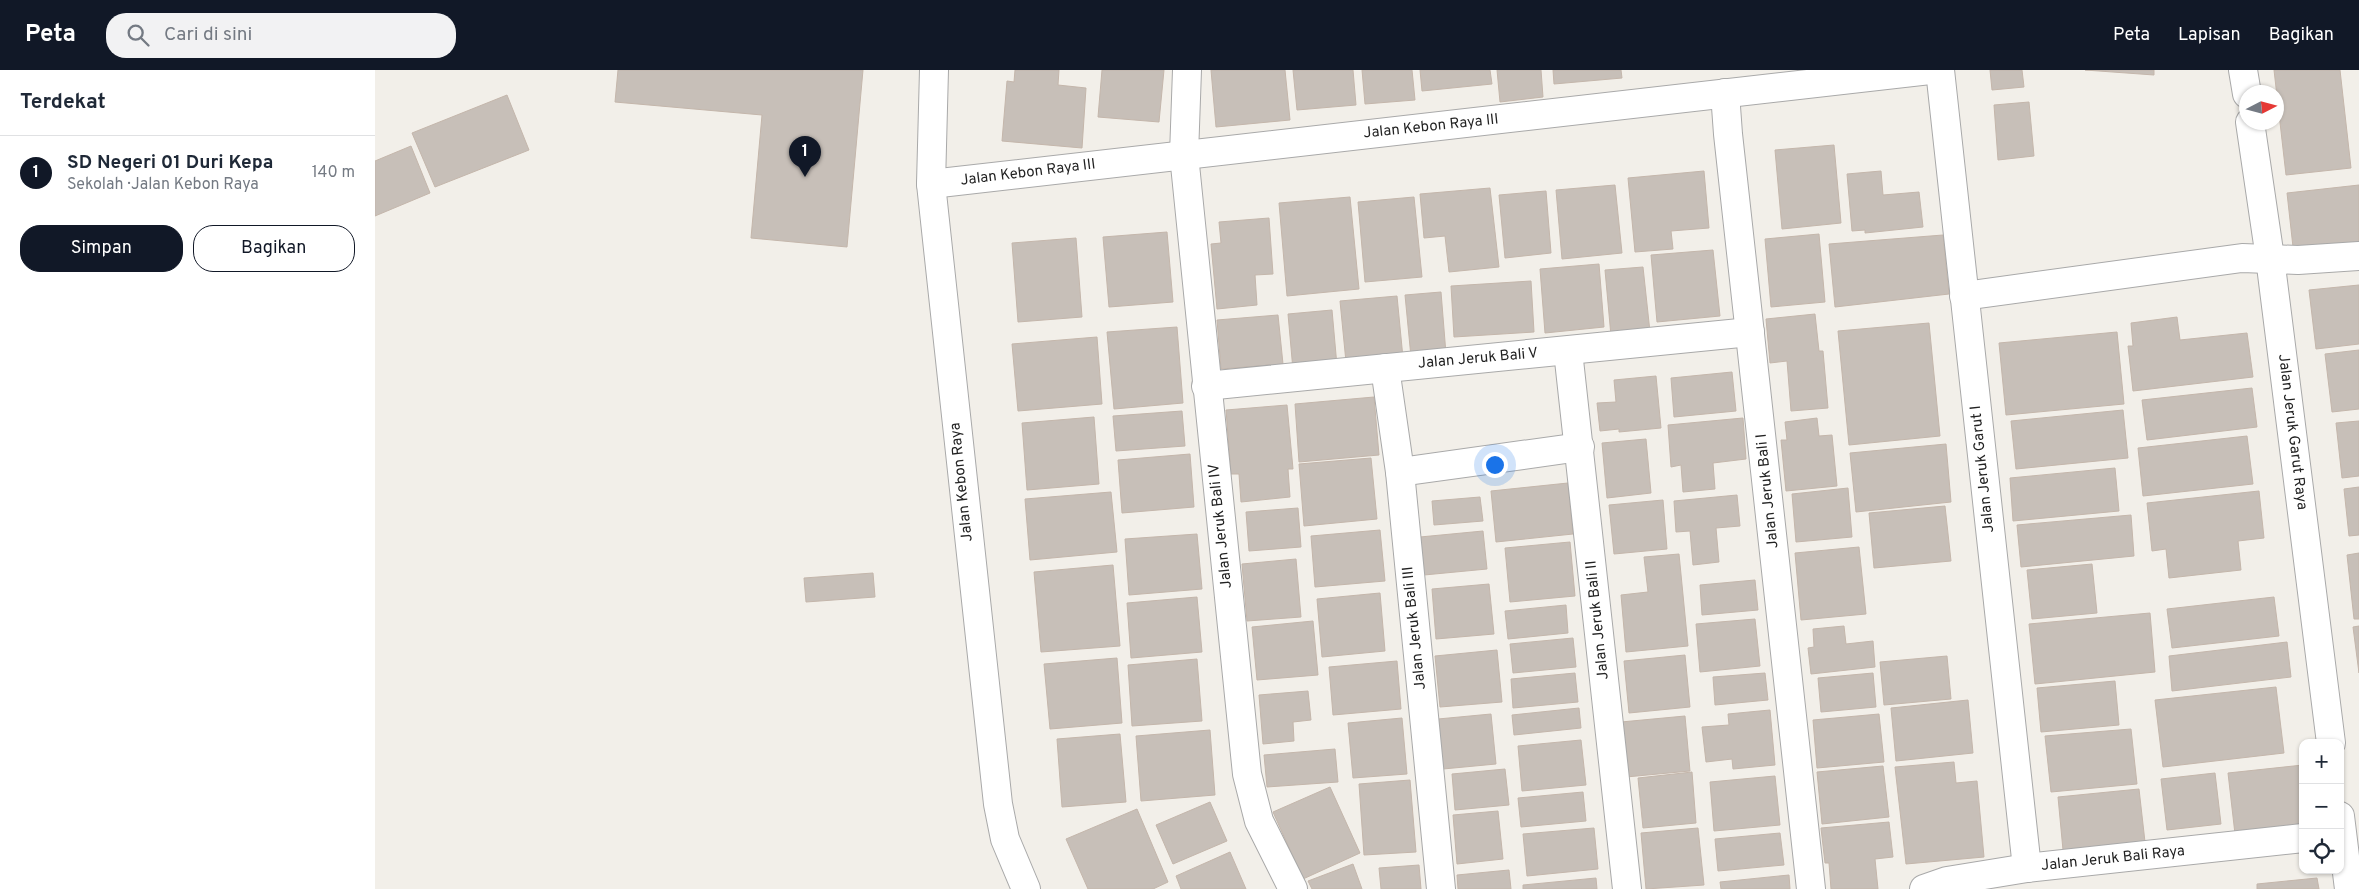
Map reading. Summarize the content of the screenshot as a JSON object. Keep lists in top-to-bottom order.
{
  "streets": {
    "street": [
      "Jalan Kebon Raya III",
      "Jalan Jeruk Bali V",
      "Jalan Jeruk Garut Raya",
      "Jalan Jeruk Garut I",
      "Jalan Kebon Raya",
      "Jalan Jeruk Bali I",
      "Jalan Jeruk Bali IV",
      "Jalan Jeruk Bali II",
      "Jalan Jeruk Bali III",
      "Jalan Jeruk Bali Raya"
    ]
  },
  "crossings": [
    ["Jalan Kebon Raya III", "Jalan Kebon Raya"],
    ["Jalan Kebon Raya III", "Jalan Jeruk Bali I"],
    ["Jalan Kebon Raya III", "Jalan Jeruk Bali IV"],
    ["Jalan Jeruk Bali V", "Jalan Jeruk Bali I"],
    ["Jalan Jeruk Bali V", "Jalan Jeruk Bali IV"],
    ["Jalan Jeruk Bali V", "Jalan Jeruk Bali II"],
    ["Jalan Jeruk Bali V", "Jalan Jeruk Bali III"],
    ["Jalan Jeruk Garut I", "Jalan Jeruk Bali Raya"]
  ],
  "north": "right",
  "page": {
    "header": "Peta",
    "search": "Cari di sini",
    "nav": ["Peta", "Lapisan", "Bagikan"],
    "heading": "Terdekat",
    "list": [
      {
        "mark": "1",
        "name": "SD Negeri 01 Duri Kepa",
        "note": "Sekolah · Jalan Kebon Raya",
        "value": "140 m"
      }
    ],
    "pins": "1",
    "buttons": ["Simpan", "Bagikan"],
    "map_buttons": ["+", "−"]
  }
}
